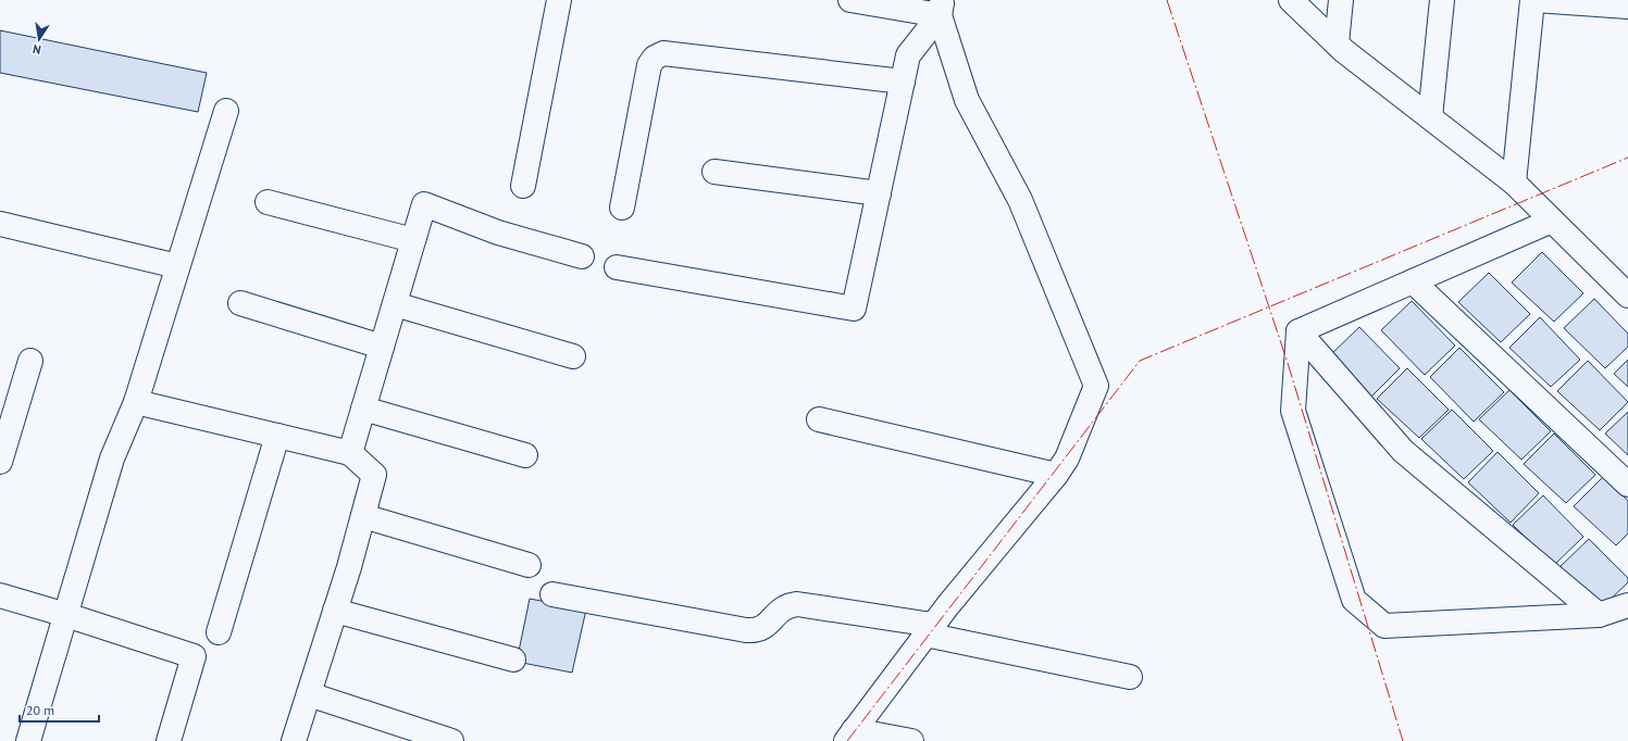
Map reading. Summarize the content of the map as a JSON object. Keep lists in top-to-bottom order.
{
  "scale_bar": "20 m",
  "north": "bottom"
}
